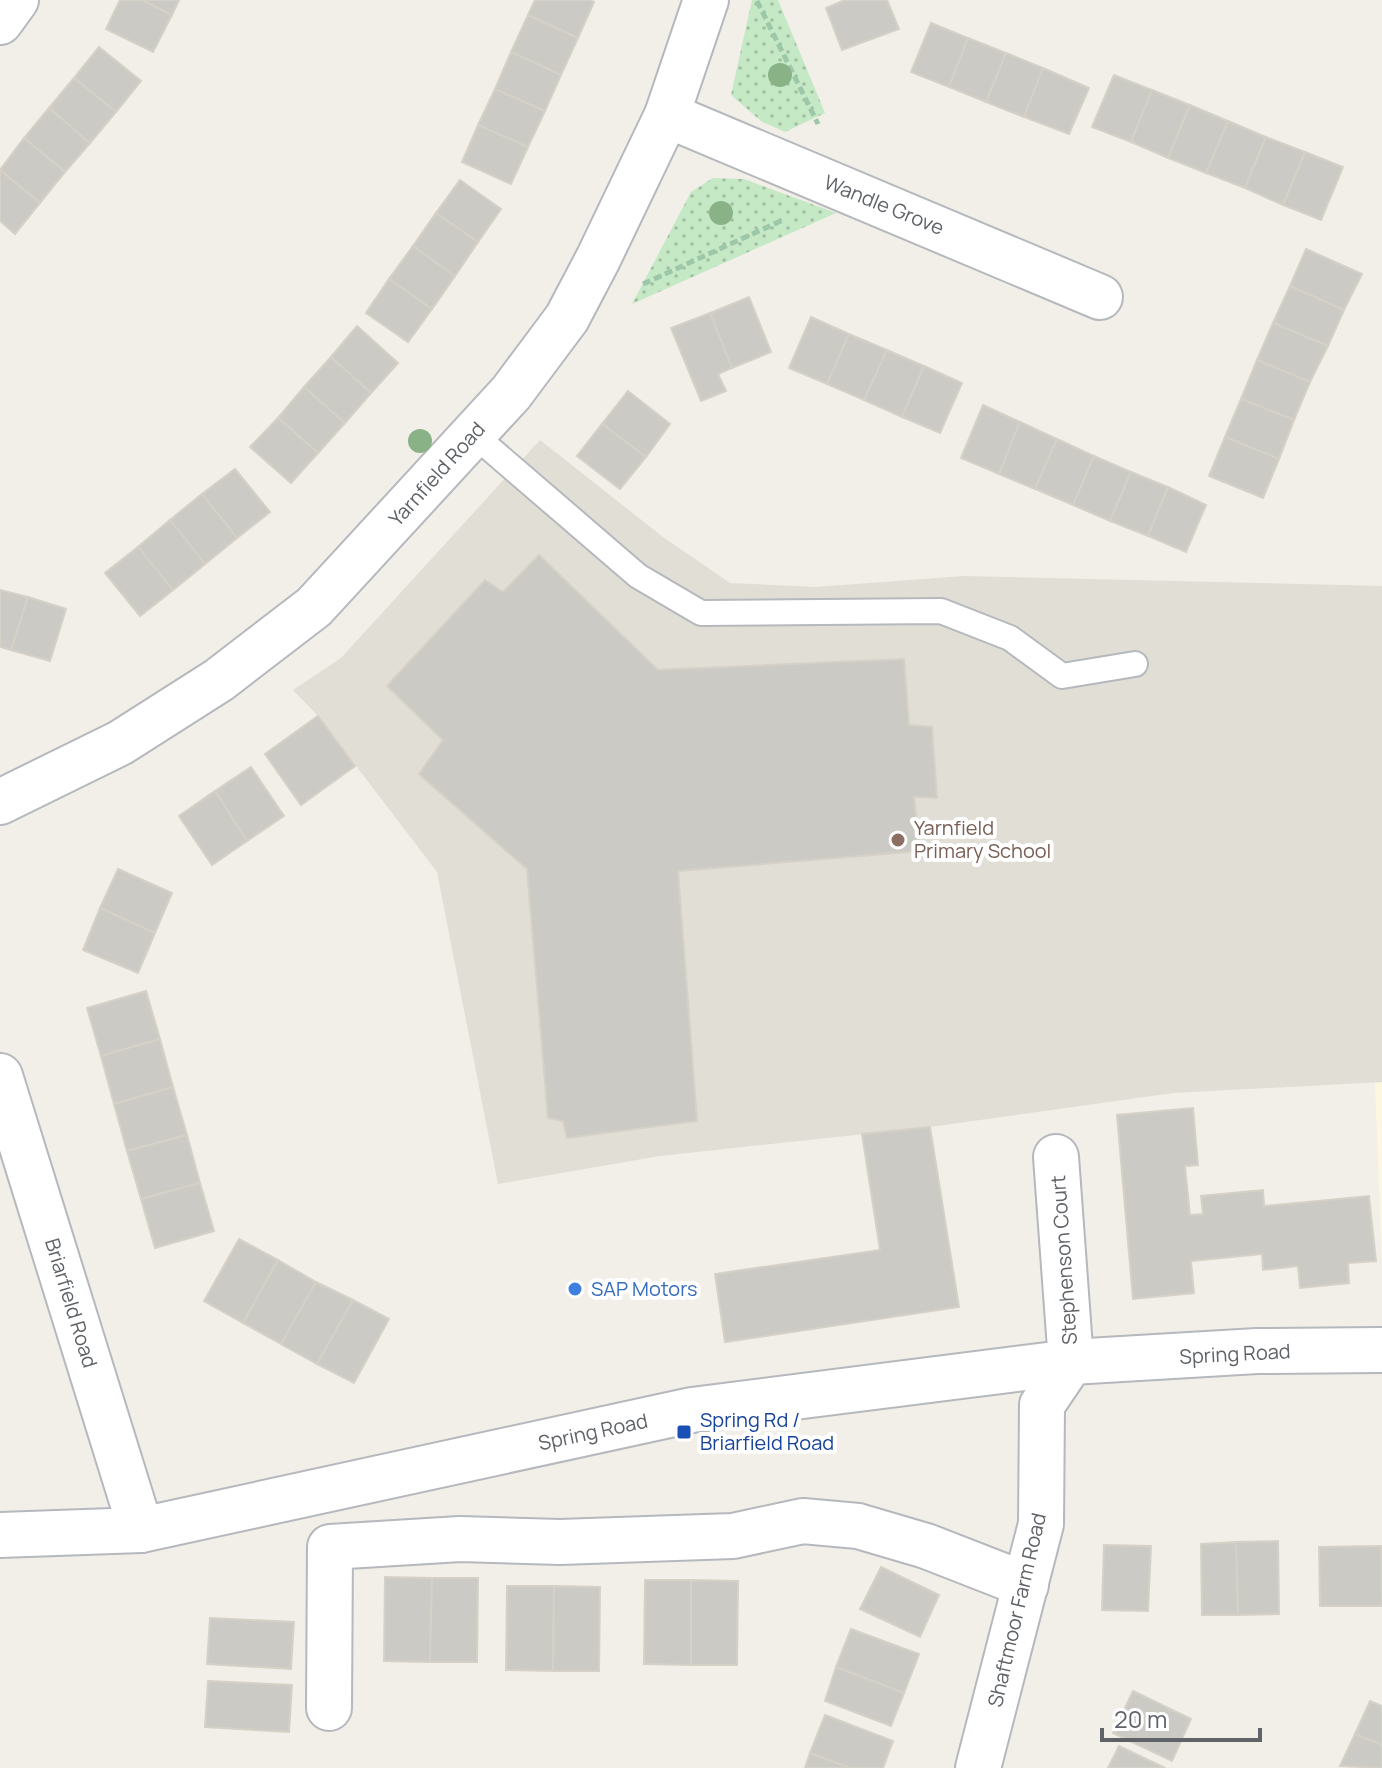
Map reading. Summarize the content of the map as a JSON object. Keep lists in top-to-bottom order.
{
  "streets": {
    "street": [
      "Wandle Grove",
      "Yarnfield Road",
      "Stephenson Court",
      "Briarfield Road",
      "Spring Road",
      "Shaftmoor Farm Road"
    ]
  },
  "crossings": [
    ["Wandle Grove", "Yarnfield Road"],
    ["Stephenson Court", "Spring Road"],
    ["Stephenson Court", "Shaftmoor Farm Road"],
    ["Briarfield Road", "Spring Road"],
    ["Spring Road", "Shaftmoor Farm Road"]
  ],
  "places": {
    "other": ["Yarnfield Primary School", "SAP Motors"],
    "transit": ["Spring Rd / Briarfield Road"]
  },
  "scale_bar": "20 m"
}
